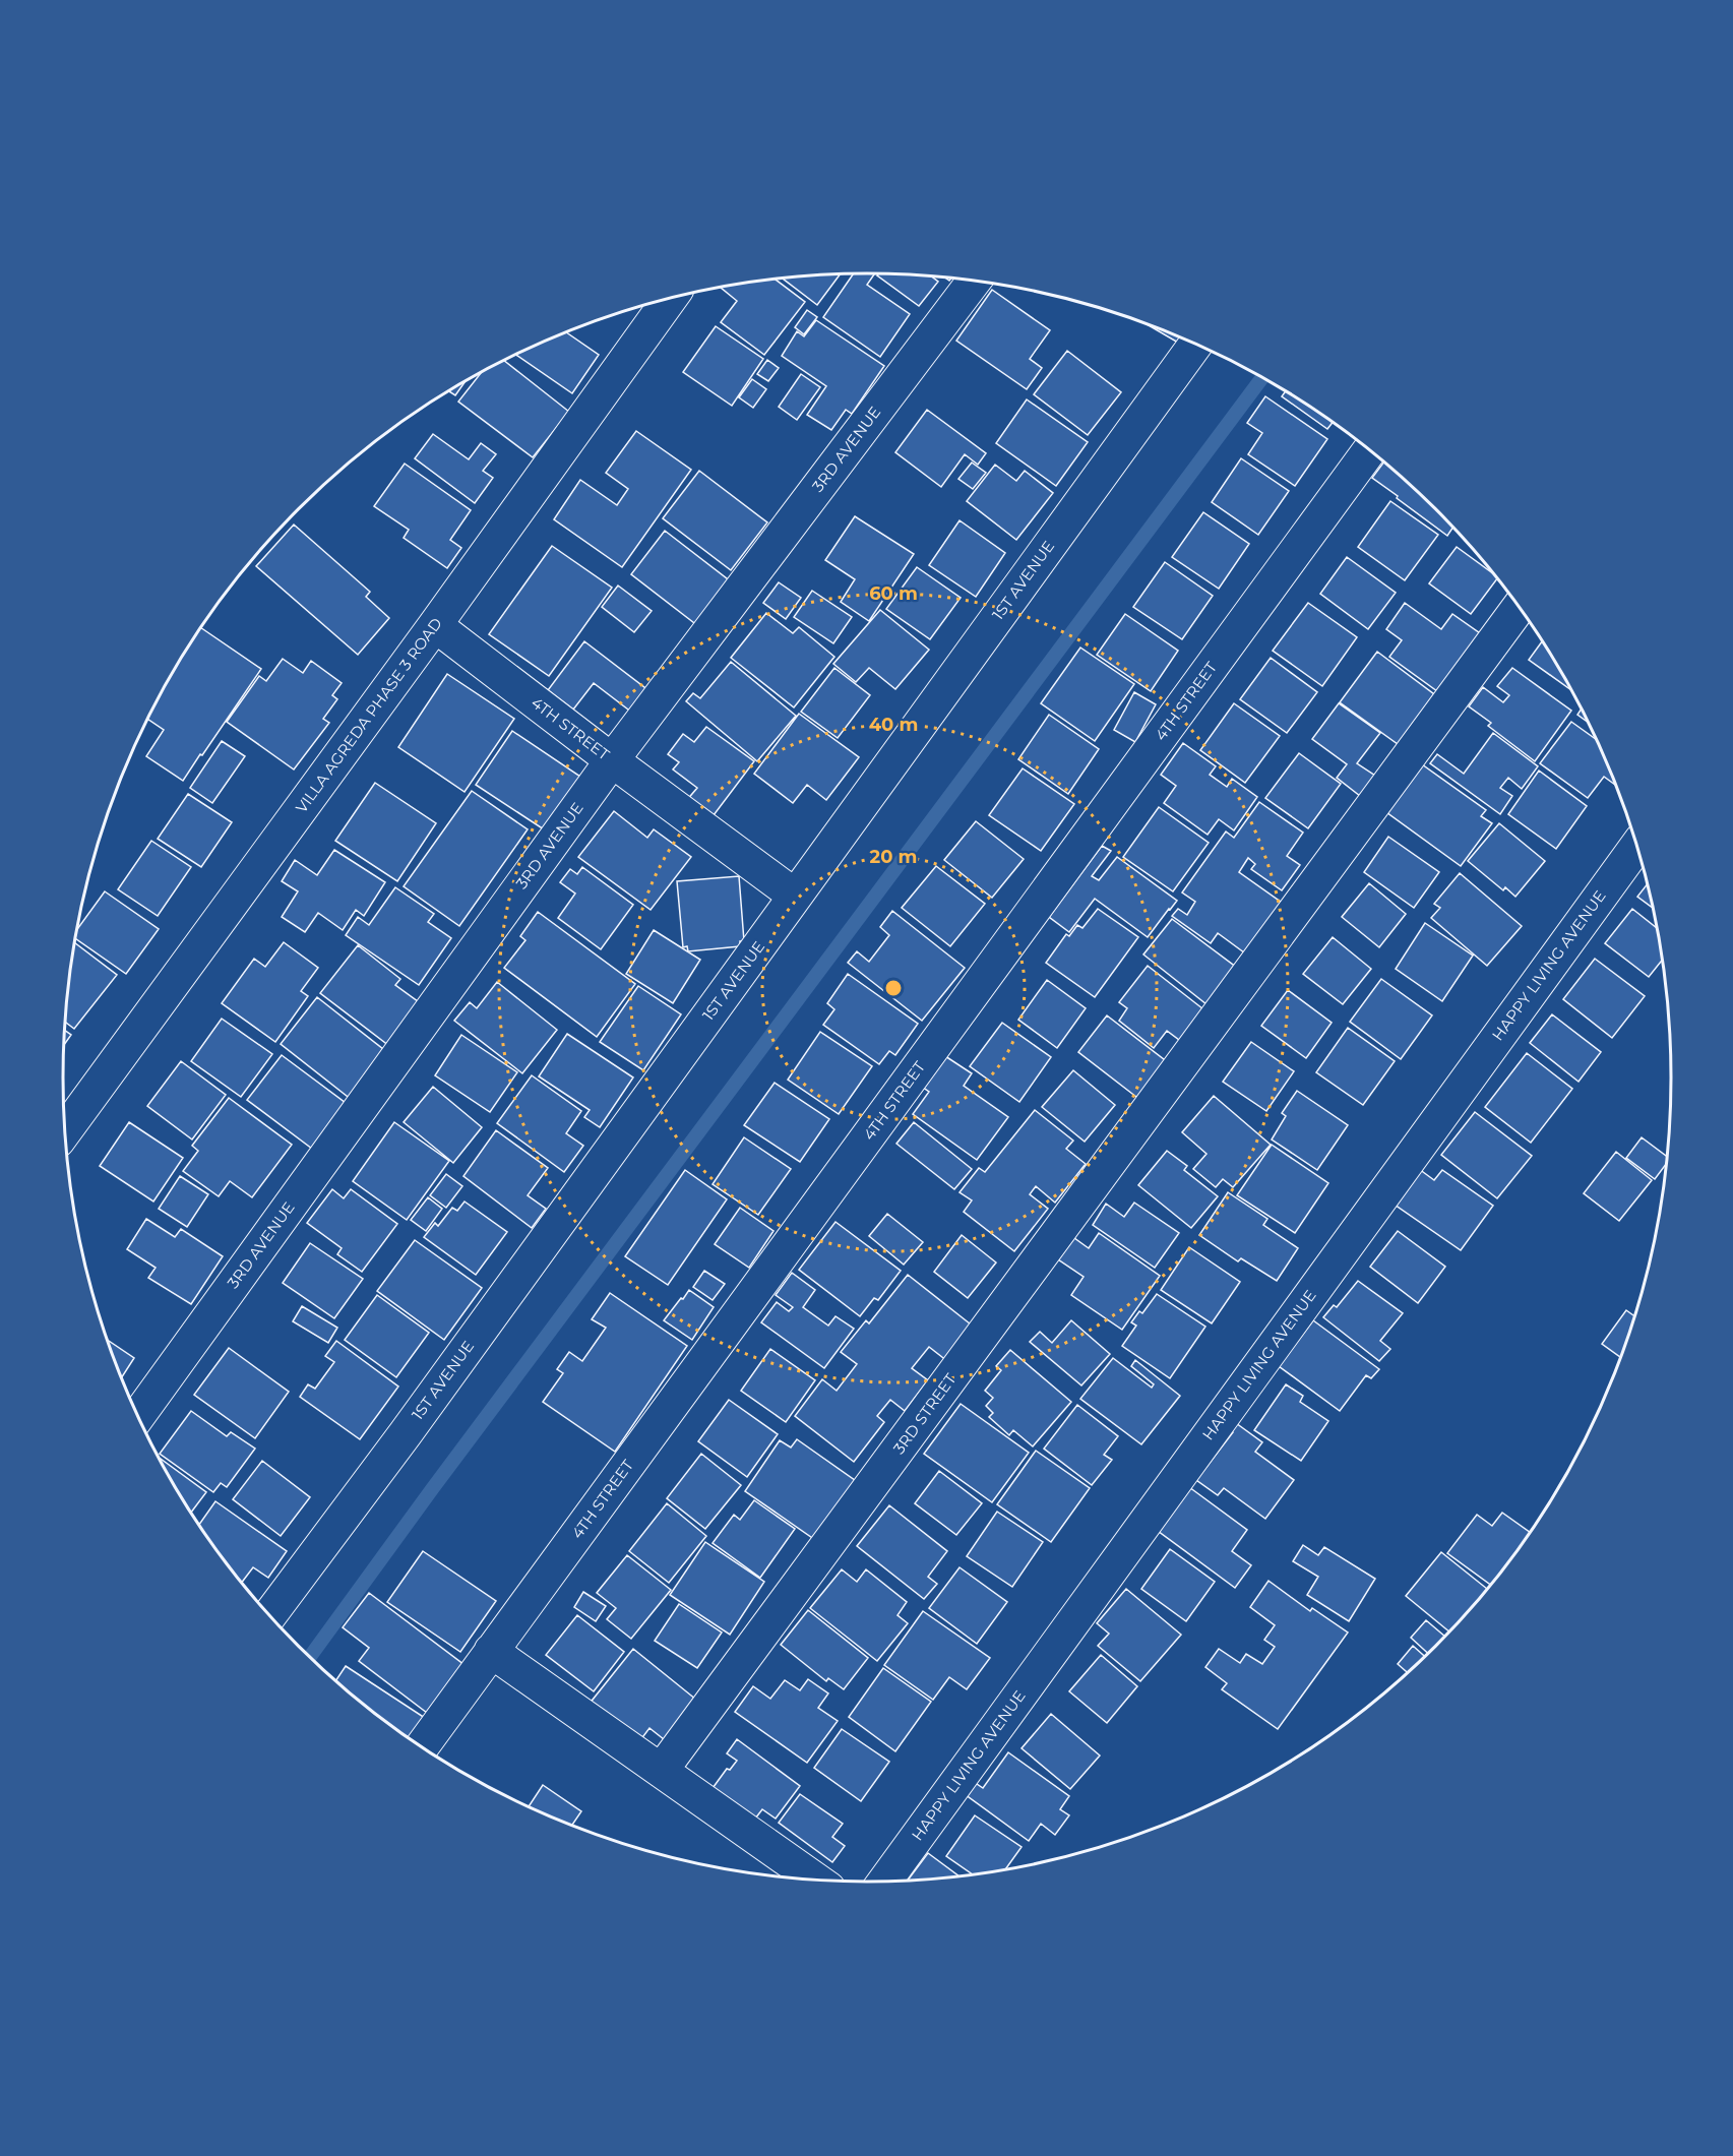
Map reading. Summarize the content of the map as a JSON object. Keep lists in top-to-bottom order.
{
  "streets": {
    "street": [
      "3RD AVENUE",
      "1ST AVENUE",
      "4TH STREET",
      "VILLA AGREDA PHASE 3 ROAD",
      "HAPPY LIVING AVENUE",
      "3RD STREET"
    ]
  },
  "crossings": [
    ["3RD AVENUE", "4TH STREET"],
    ["1ST AVENUE", "4TH STREET"],
    ["4TH STREET", "VILLA AGREDA PHASE 3 ROAD"]
  ],
  "rings": ["60 m", "40 m", "20 m"]
}
